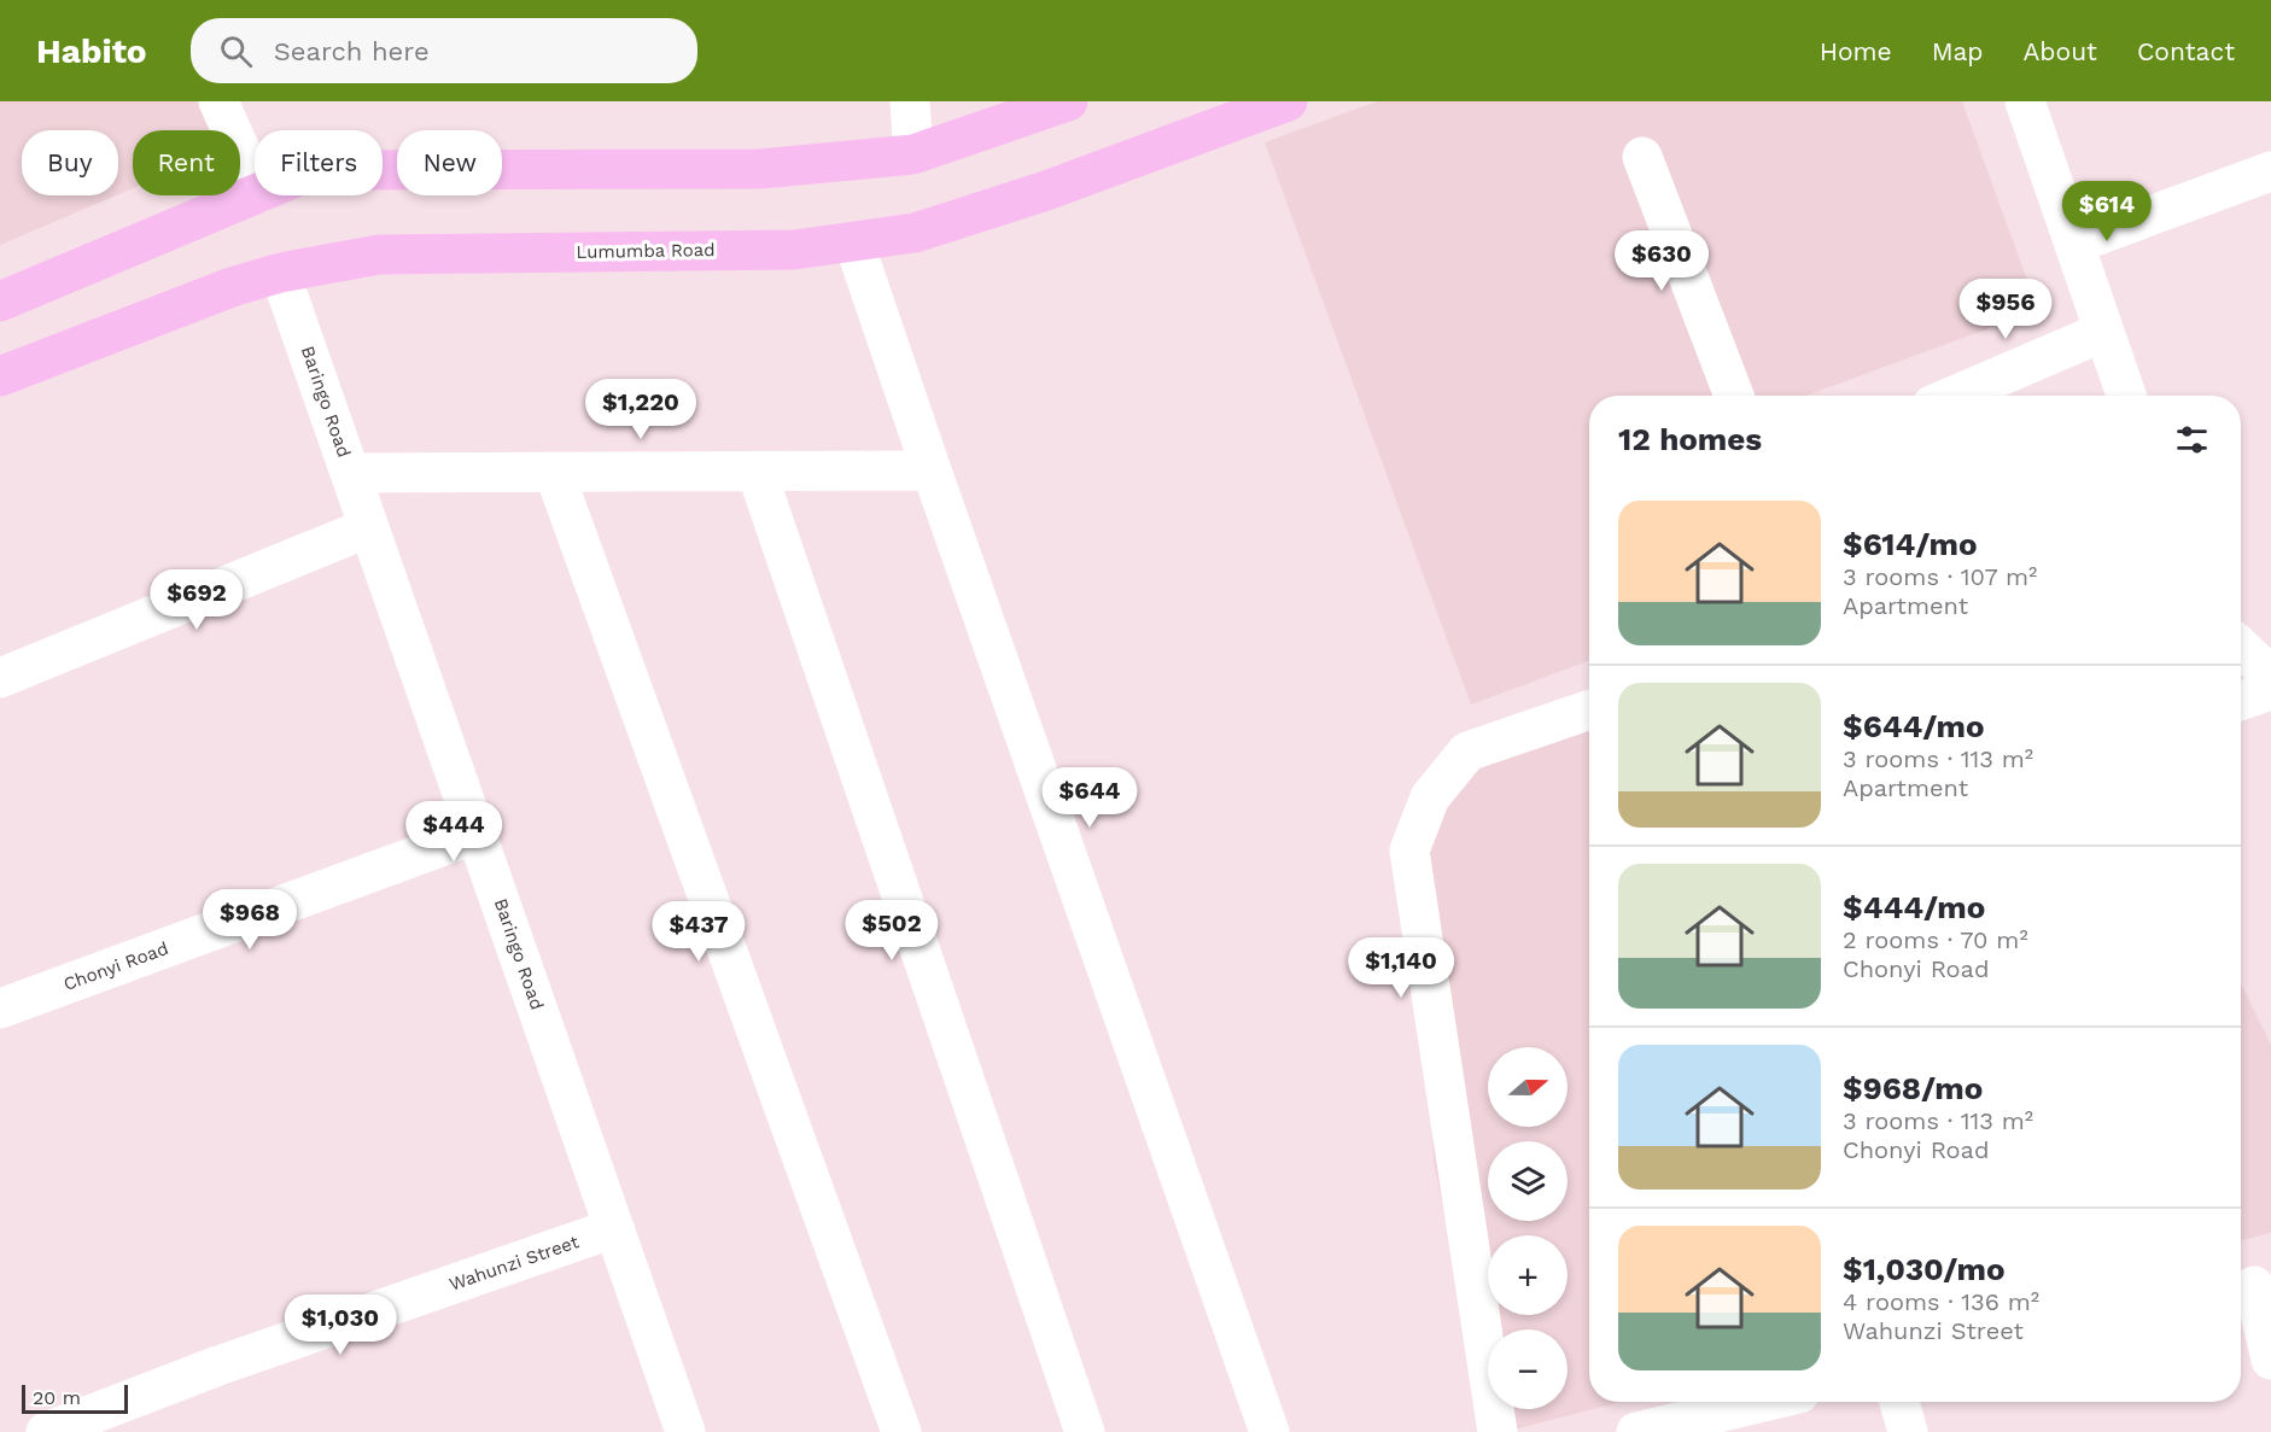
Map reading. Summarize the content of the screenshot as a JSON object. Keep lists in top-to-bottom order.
{
  "streets": {
    "main road": ["Lumumba Road"],
    "street": ["Baringo Road", "Chonyi Road", "Wahunzi Street"]
  },
  "crossings": [
    ["Lumumba Road", "Baringo Road"],
    ["Baringo Road", "Chonyi Road"],
    ["Baringo Road", "Wahunzi Street"]
  ],
  "scale_bar": "20 m",
  "north": "right",
  "page": {
    "header": "Habito",
    "search": "Search here",
    "nav": [
      "Home",
      "Map",
      "About",
      "Contact"
    ],
    "chip": [
      "Buy",
      "Rent",
      "Filters",
      "New"
    ],
    "price": [
      "$614",
      "$630",
      "$956",
      "$1,220",
      "$692",
      "$644",
      "$444",
      "$968",
      "$502",
      "$437",
      "$1,140",
      "$1,030"
    ],
    "heading": "12 homes",
    "list": [
      {
        "name": "$614/mo",
        "note": "3 rooms · 107 m² · Apartment"
      },
      {
        "name": "$644/mo",
        "note": "3 rooms · 113 m² · Apartment"
      },
      {
        "name": "$444/mo",
        "note": "2 rooms · 70 m² · Chonyi Road"
      },
      {
        "name": "$968/mo",
        "note": "3 rooms · 113 m² · Chonyi Road"
      },
      {
        "name": "$1,030/mo",
        "note": "4 rooms · 136 m² · Wahunzi Street"
      }
    ],
    "map_buttons": ["+", "−"],
    "scale": "20 m"
  }
}
